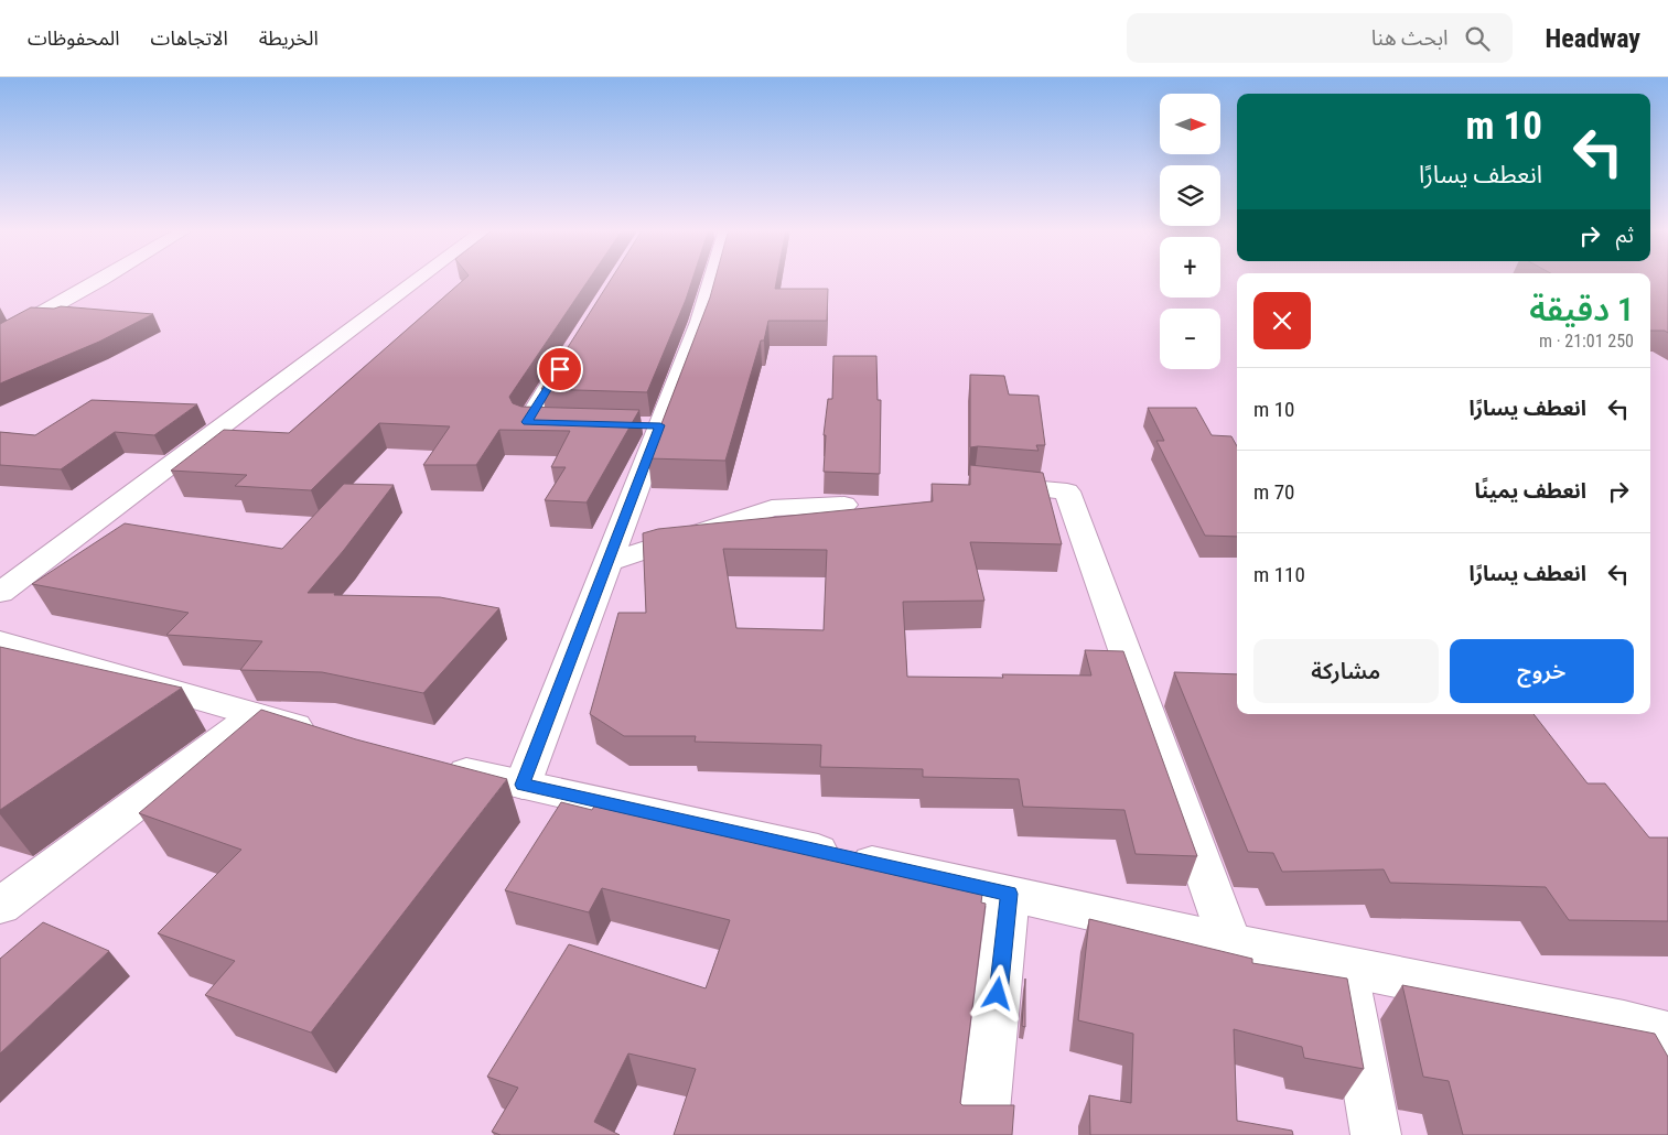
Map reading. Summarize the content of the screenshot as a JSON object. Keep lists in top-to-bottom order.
{
  "north": "right",
  "page": {
    "header": "Headway",
    "search": "ابحث هنا",
    "nav": ["الخريطة", "الاتجاهات", "المحفوظات"],
    "map_buttons": ["+", "−"],
    "turn": ["10 m", "انعطف يسارًا"],
    "then": "ثم",
    "heading": ["1 دقيقة", "250 m · 21:01"],
    "list": [
      {
        "name": "انعطف يسارًا",
        "value": "10 m"
      },
      {
        "name": "انعطف يمينًا",
        "value": "70 m"
      },
      {
        "name": "انعطف يسارًا",
        "value": "110 m"
      }
    ],
    "buttons": ["خروج", "مشاركة"]
  }
}
